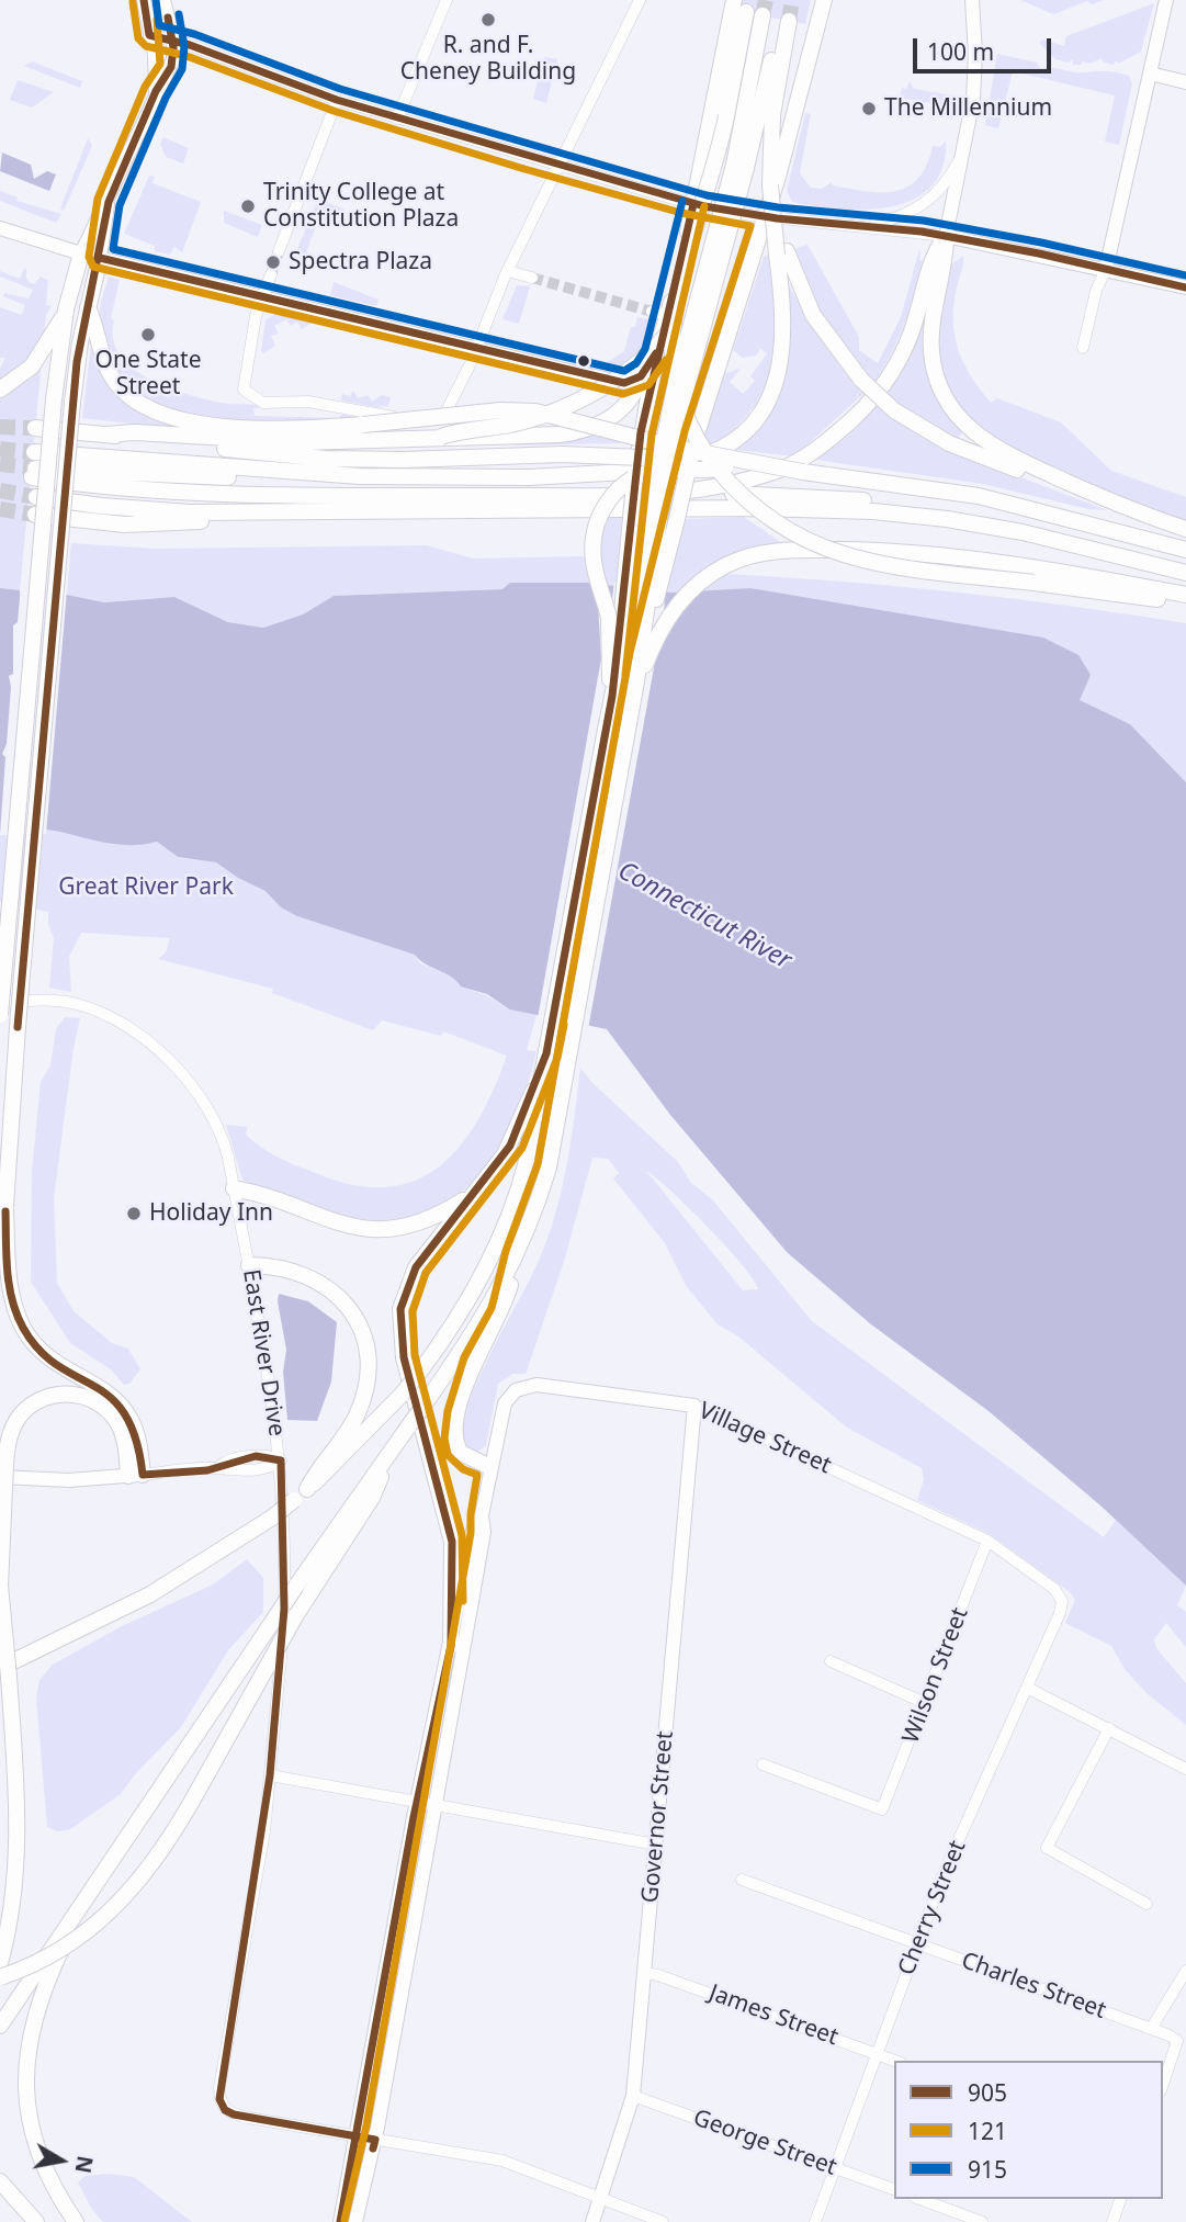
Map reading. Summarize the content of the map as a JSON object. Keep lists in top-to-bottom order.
{
  "streets": {
    "main road": ["Village Street", "Governor Street"],
    "street": [
      "East River Drive",
      "Wilson Street",
      "Cherry Street",
      "Charles Street",
      "James Street",
      "George Street"
    ]
  },
  "crossings": [
    ["Village Street", "Wilson Street"],
    ["Village Street", "Governor Street"],
    ["Village Street", "Cherry Street"],
    ["Governor Street", "James Street"],
    ["Governor Street", "George Street"],
    ["Cherry Street", "Charles Street"],
    ["Cherry Street", "James Street"],
    ["Cherry Street", "George Street"]
  ],
  "water": ["Connecticut River"],
  "parks": ["Great River Park"],
  "places": [
    "R. and F. Cheney Building",
    "The Millennium",
    "Trinity College at Constitution Plaza",
    "Spectra Plaza",
    "One State Street",
    "Holiday Inn"
  ],
  "lines": ["transit line 905", "transit line 915", "transit line 121"],
  "legend": ["905", "121", "915"],
  "scale_bar": "100 m",
  "north": "right"
}
